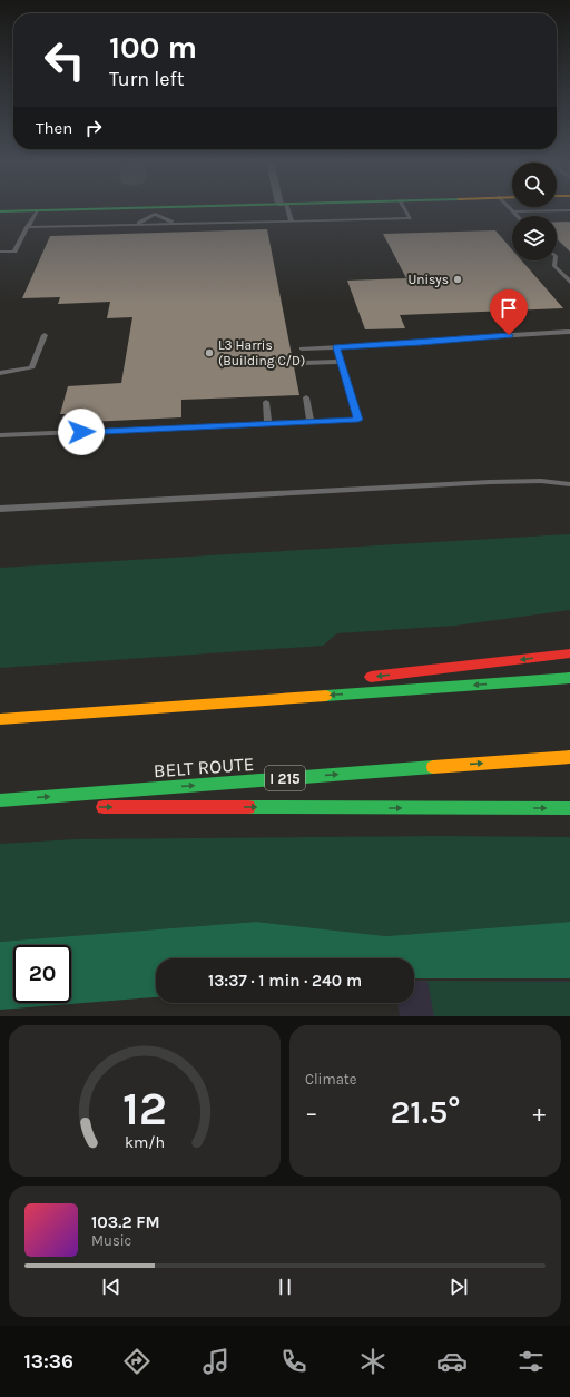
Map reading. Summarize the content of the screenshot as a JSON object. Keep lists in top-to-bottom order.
{
  "streets": {
    "main road": ["BELT ROUTE", "I 215"]
  },
  "places": ["Unisys", "L3 Harris (Building C/D)"],
  "page": {
    "turn": ["100 m", "Turn left"],
    "then": "Then",
    "limit": "20",
    "trip": "13:37 · 1 min · 240 m",
    "tile": "Climate",
    "heat": ["−", "21.5°", "+"],
    "song": ["103.2 FM", "Music"],
    "tabs": "13:36",
    "gauge": ["12", "km/h"]
  }
}
